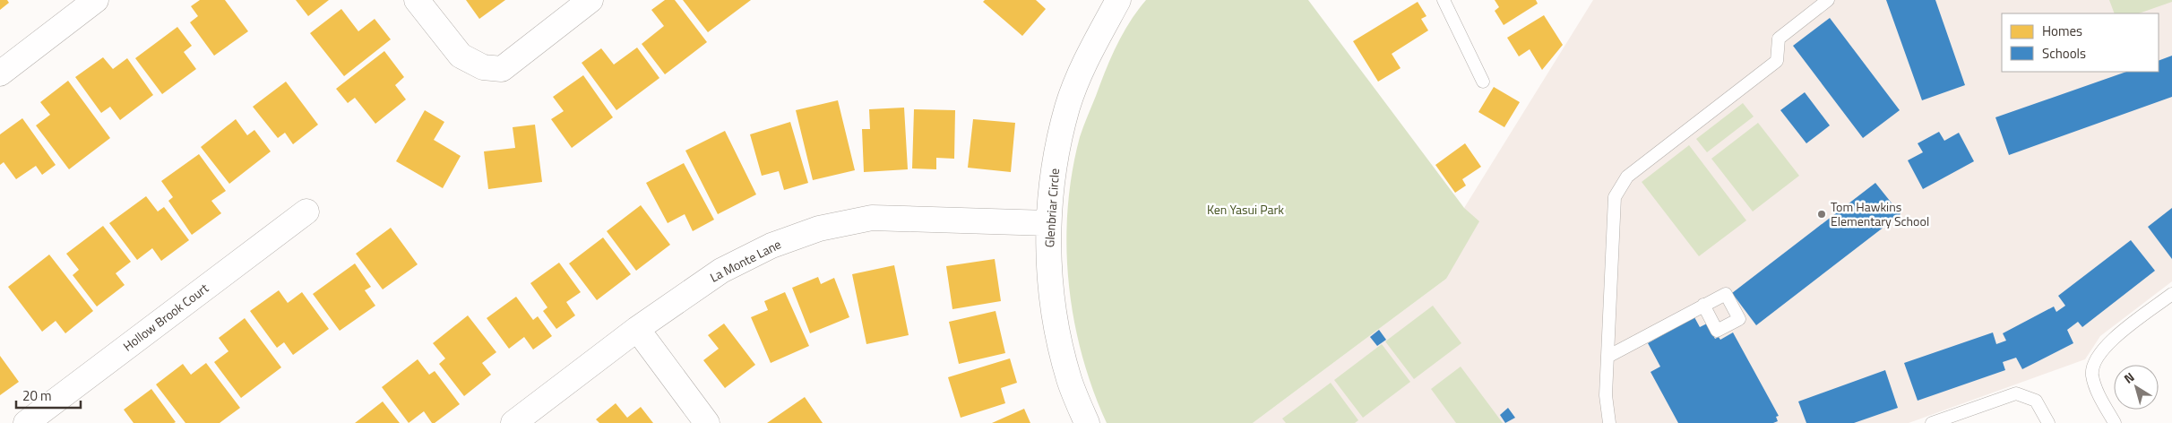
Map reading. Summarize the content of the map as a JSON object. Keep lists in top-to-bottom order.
{
  "streets": {
    "street": ["Glenbriar Circle", "La Monte Lane", "Hollow Brook Court"]
  },
  "crossings": [
    ["Glenbriar Circle", "La Monte Lane"]
  ],
  "parks": ["Ken Yasui Park"],
  "places": ["Tom Hawkins Elementary School"],
  "legend": ["Homes", "Schools"],
  "scale_bar": "20 m",
  "north": "top left"
}
